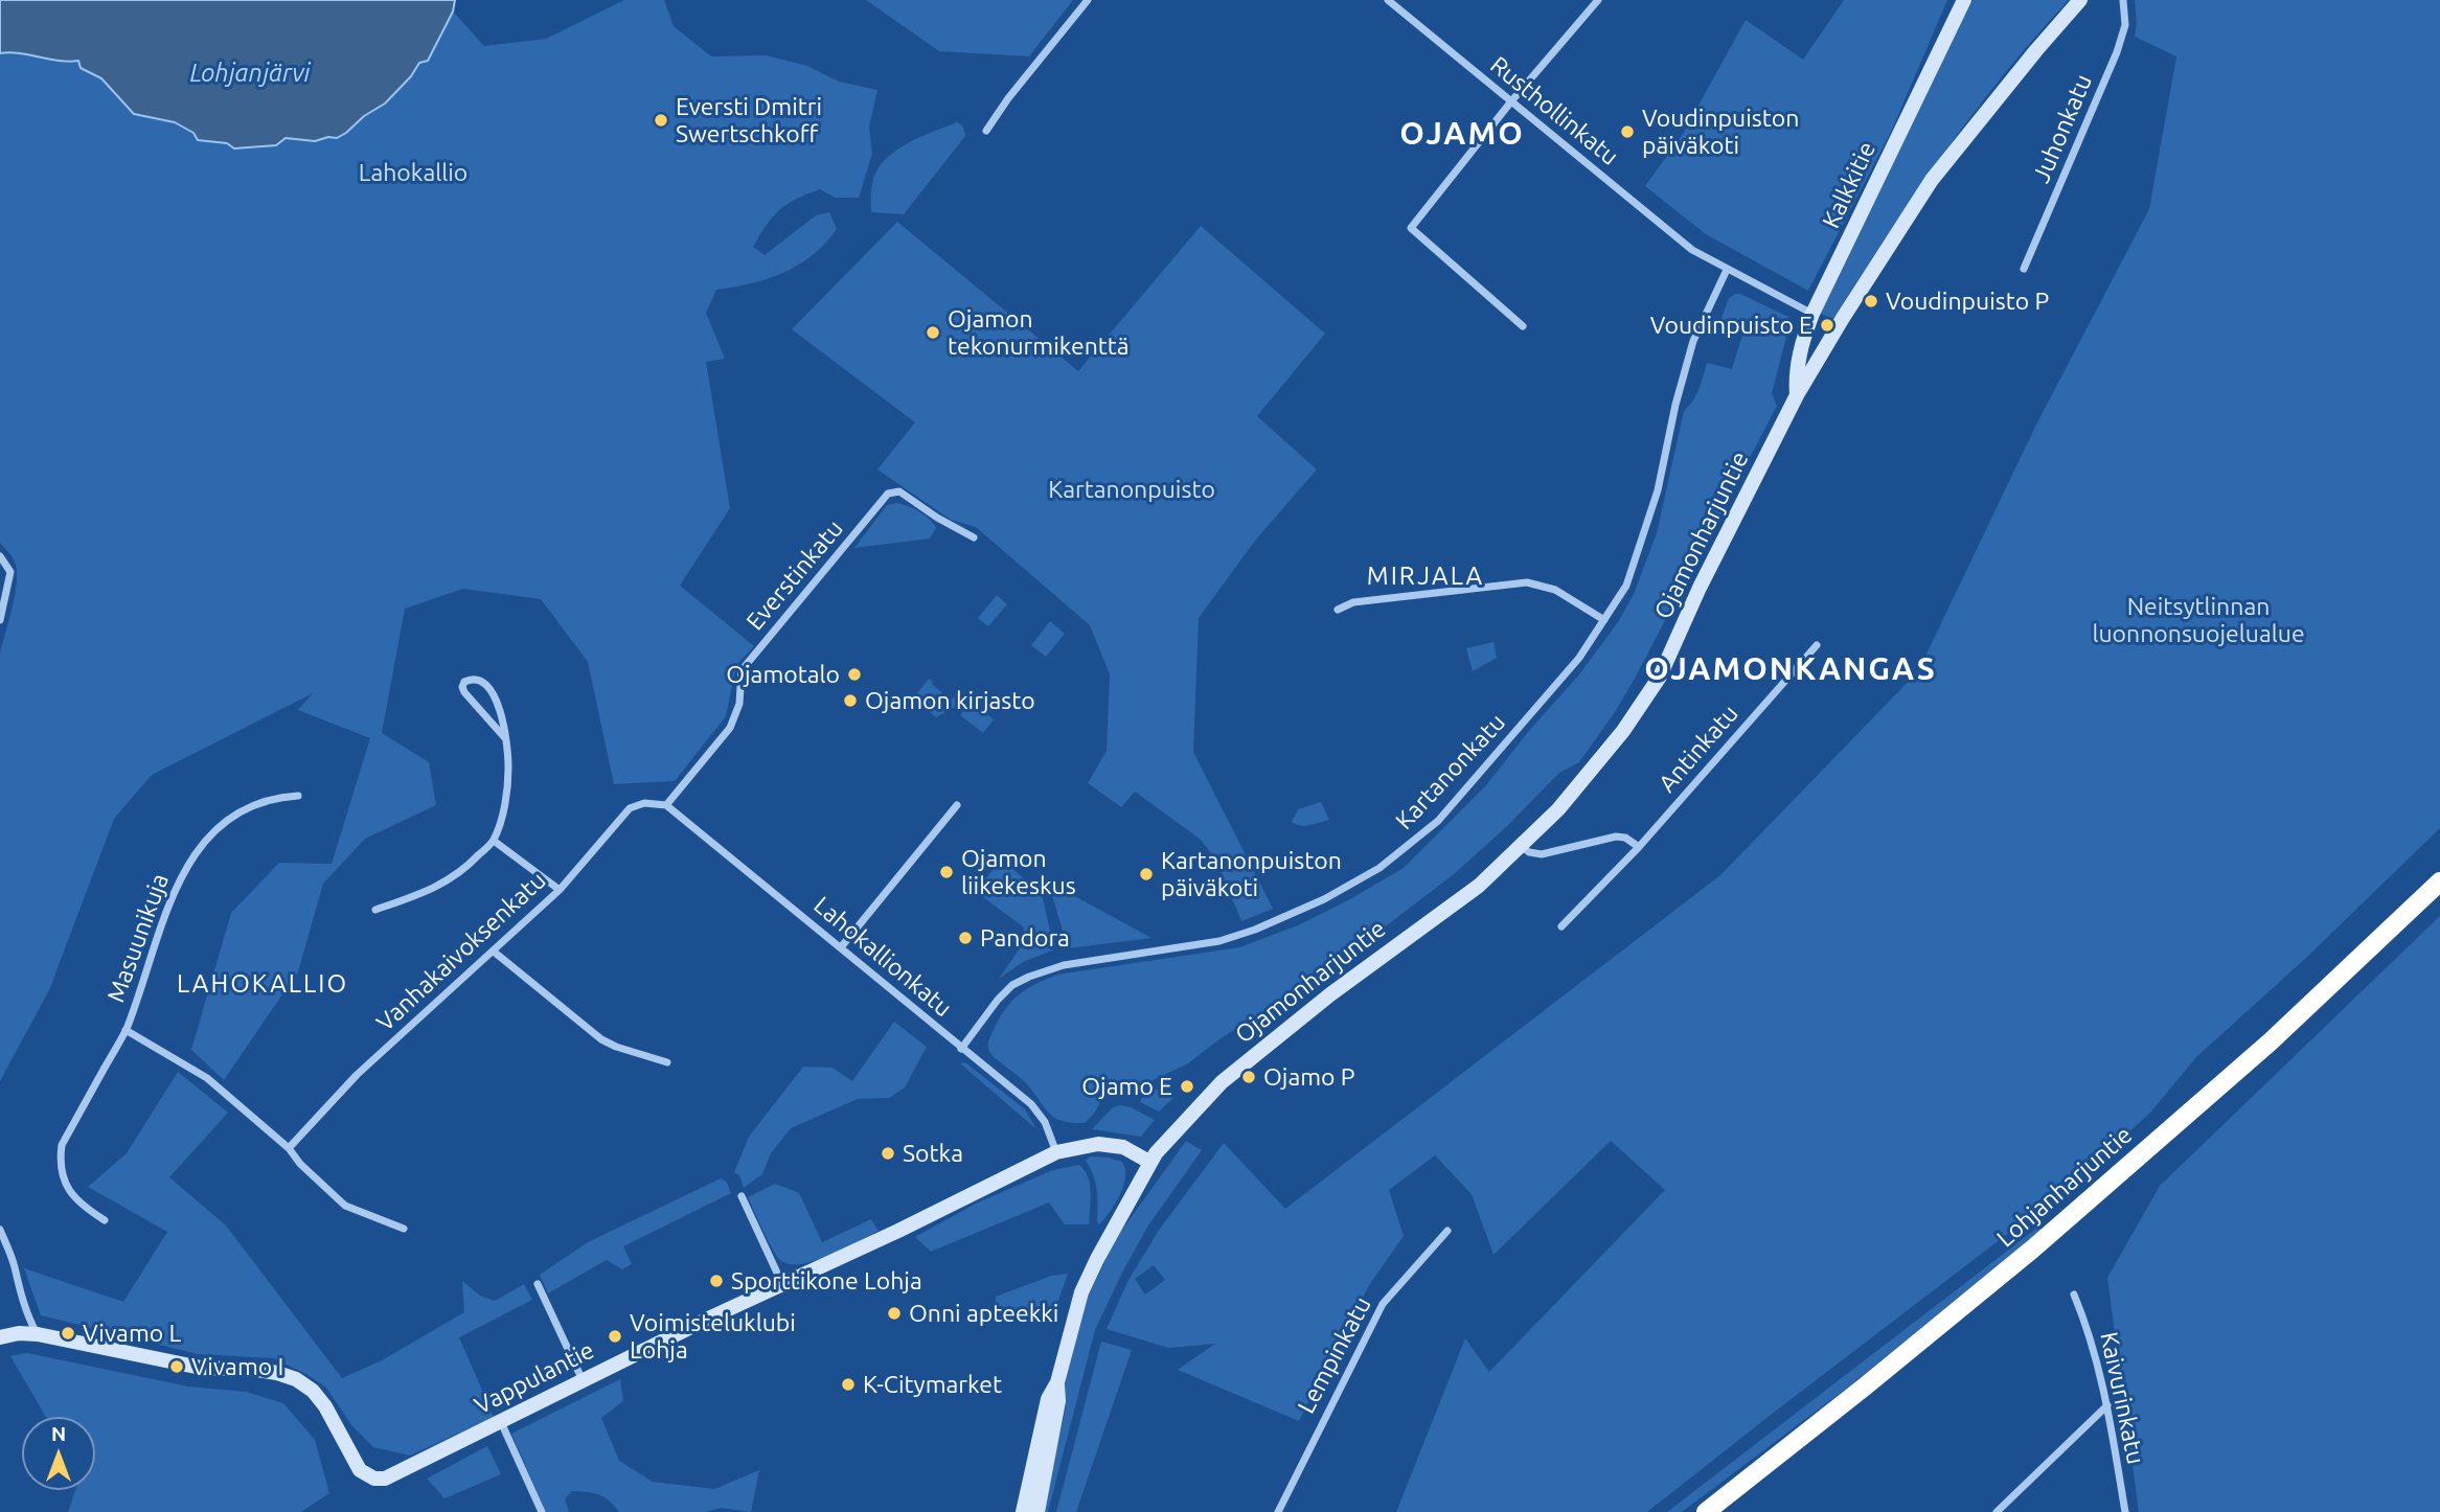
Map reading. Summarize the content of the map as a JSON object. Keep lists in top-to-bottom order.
{
  "streets": {
    "highway": ["Lohjanharjuntie"],
    "main road": ["Kalkkitie", "Ojamonharjuntie", "Vappulantie"],
    "street": [
      "Rusthollinkatu",
      "Juhonkatu",
      "Everstinkatu",
      "Antinkatu",
      "Kartanonkatu",
      "Masuunikuja",
      "Vanhakaivoksenkatu",
      "Lahokallionkatu",
      "Lempinkatu",
      "Kaivurinkatu"
    ]
  },
  "crossings": [
    ["Rusthollinkatu", "Kalkkitie"],
    ["Rusthollinkatu", "Kartanonkatu"],
    ["Kalkkitie", "Ojamonharjuntie"],
    ["Ojamonharjuntie", "Vappulantie"],
    ["Everstinkatu", "Vanhakaivoksenkatu"],
    ["Everstinkatu", "Lahokallionkatu"],
    ["Kartanonkatu", "Lahokallionkatu"],
    ["Vanhakaivoksenkatu", "Lahokallionkatu"],
    ["Lahokallionkatu", "Vappulantie"]
  ],
  "districts": [
    "OJAMO",
    "MIRJALA",
    "OJAMONKANGAS",
    "LAHOKALLIO"
  ],
  "water": ["Lohjanjärvi"],
  "parks": ["Lahokallio", "Kartanonpuisto", "Neitsytlinnan luonnonsuojelualue"],
  "places": [
    "Eversti Dmitri Swertschkoff",
    "Voudinpuiston päiväkoti",
    "Voudinpuisto P",
    "Voudinpuisto E",
    "Ojamon tekonurmikenttä",
    "Ojamotalo",
    "Ojamon kirjasto",
    "Ojamon liikekeskus",
    "Kartanonpuiston päiväkoti",
    "Pandora",
    "Ojamo P",
    "Ojamo E",
    "Sotka",
    "Sporttikone Lohja",
    "Onni apteekki",
    "Vivamo L",
    "Voimisteluklubi Lohja",
    "Vivamo I",
    "K-Citymarket"
  ],
  "north": "top"
}
